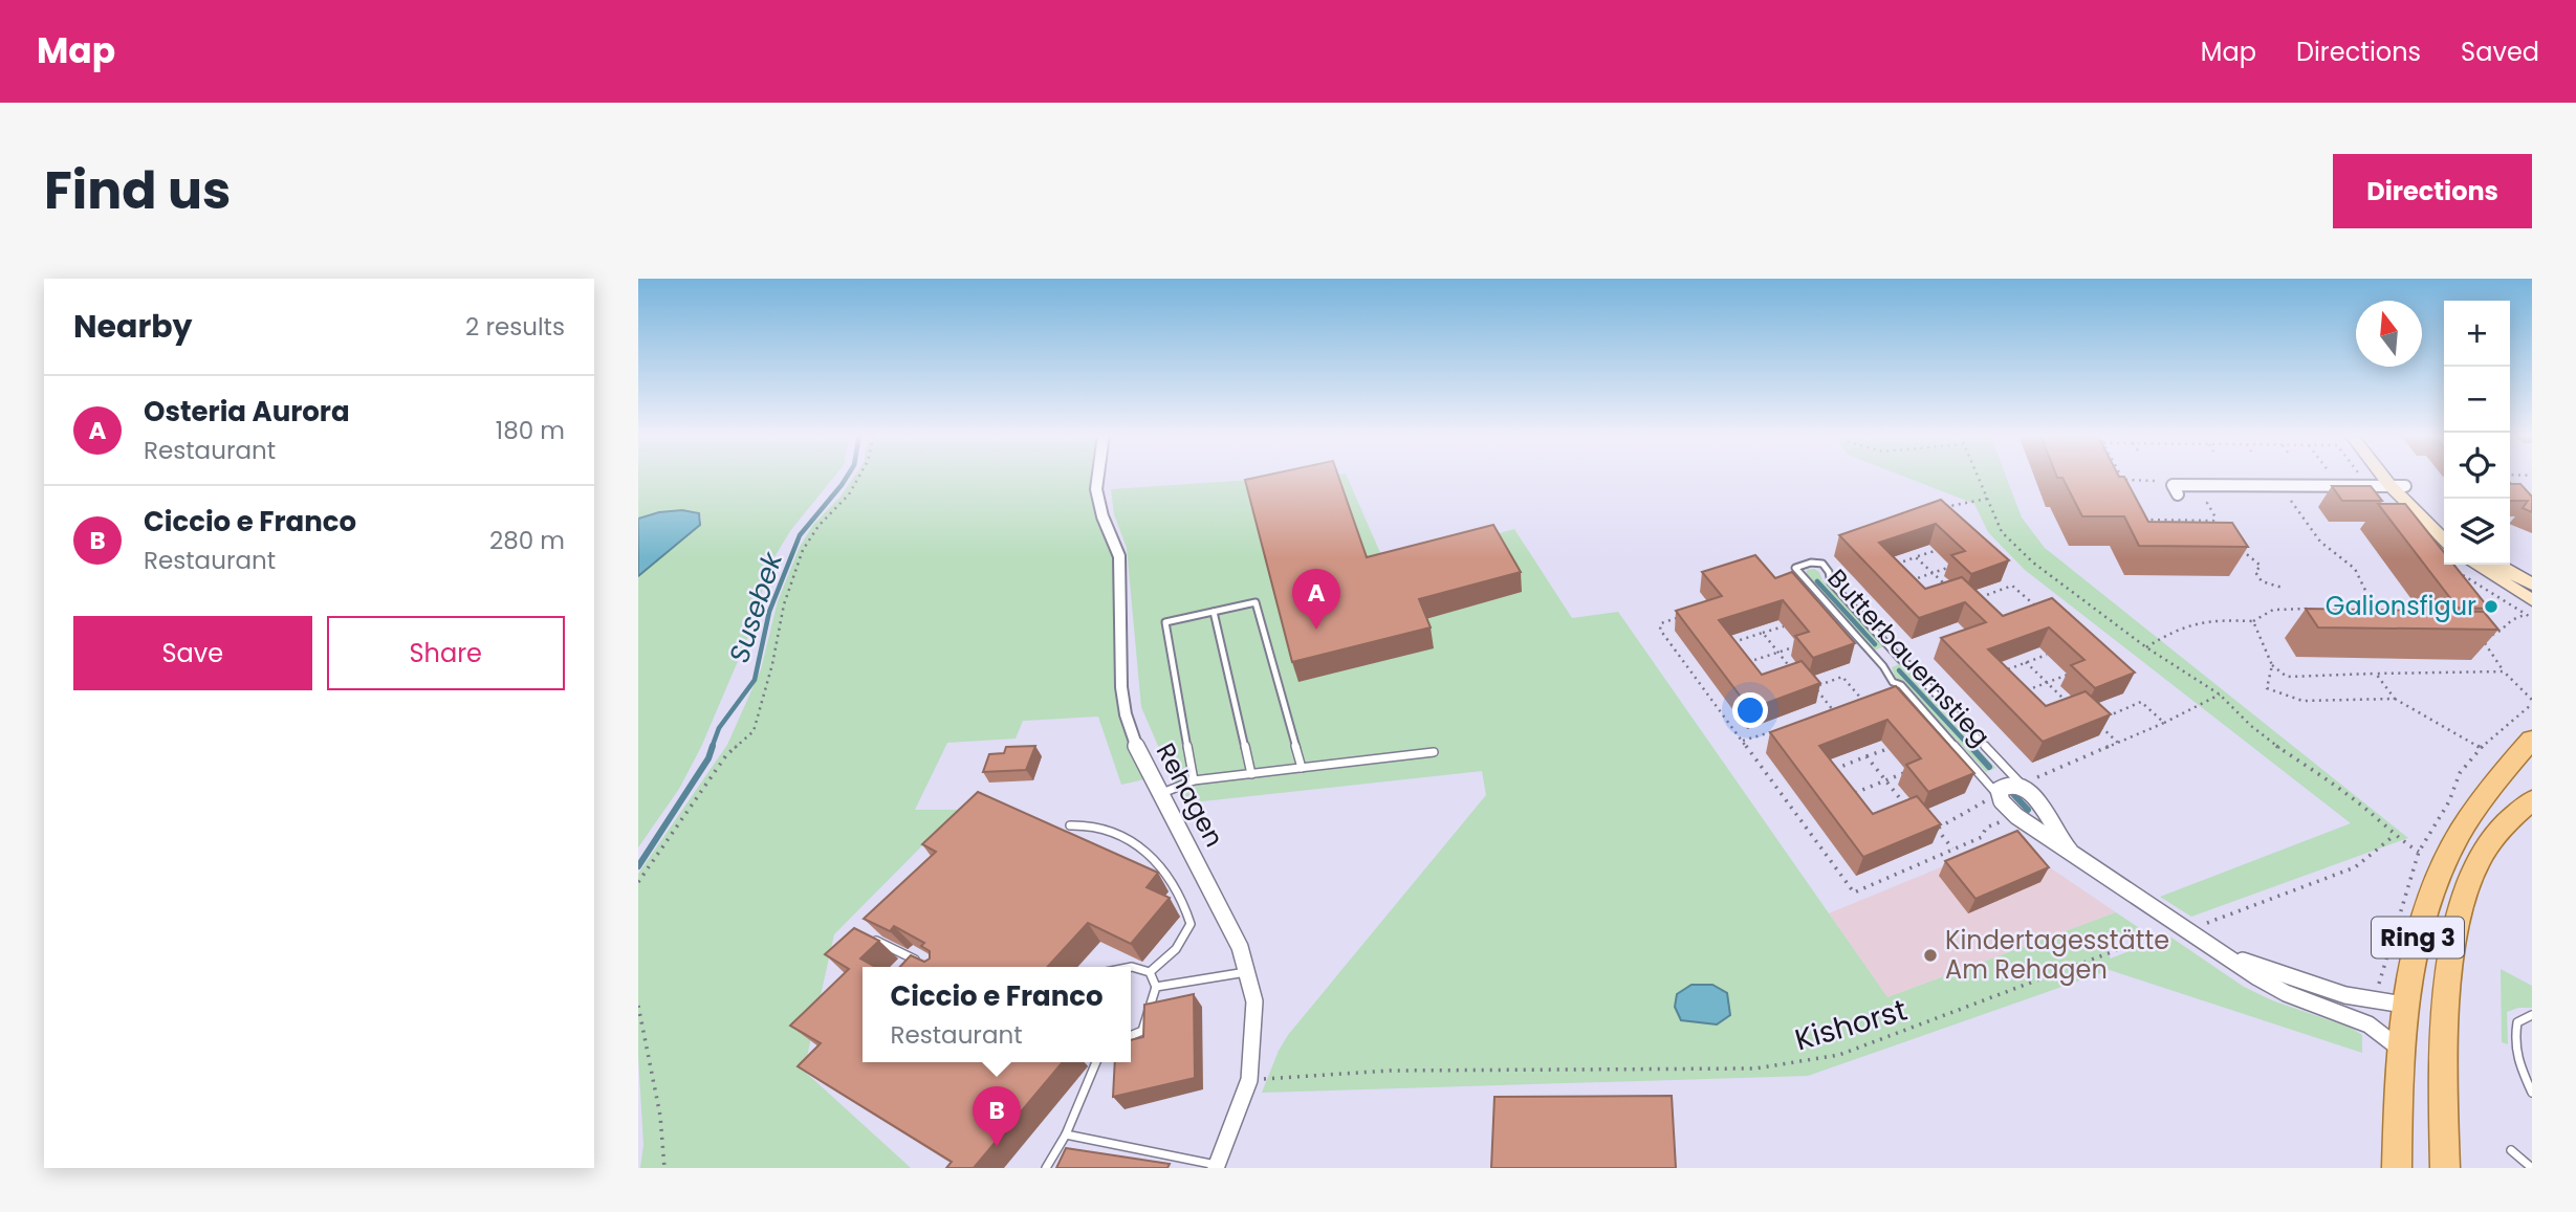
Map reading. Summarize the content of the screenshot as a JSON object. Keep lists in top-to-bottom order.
{
  "streets": {
    "main road": ["Ring 3"],
    "street": ["Butterbauernstieg", "Rehagen"],
    "path": ["Kishorst"]
  },
  "crossings": [
    ["Butterbauernstieg", "Ring 3"],
    ["Butterbauernstieg", "Kishorst"],
    ["Rehagen", "Kishorst"]
  ],
  "water": ["Susebek"],
  "places": ["Galionsfigur", "Kindertagesstätte Am Rehagen"],
  "north": "top",
  "page": {
    "header": "Map",
    "nav": ["Map", "Directions", "Saved"],
    "title": "Find us",
    "buttons": [
      "Directions",
      ["Save", "Share"]
    ],
    "heading": ["Nearby", "2 results"],
    "map_buttons": ["+", "−"],
    "list": [
      {
        "mark": "A",
        "name": "Osteria Aurora",
        "note": "Restaurant",
        "value": "180 m"
      },
      {
        "mark": "B",
        "name": "Ciccio e Franco",
        "note": "Restaurant",
        "value": "280 m"
      }
    ],
    "pins": ["A", "B"],
    "popup": ["Ciccio e Franco", "Restaurant"]
  }
}
